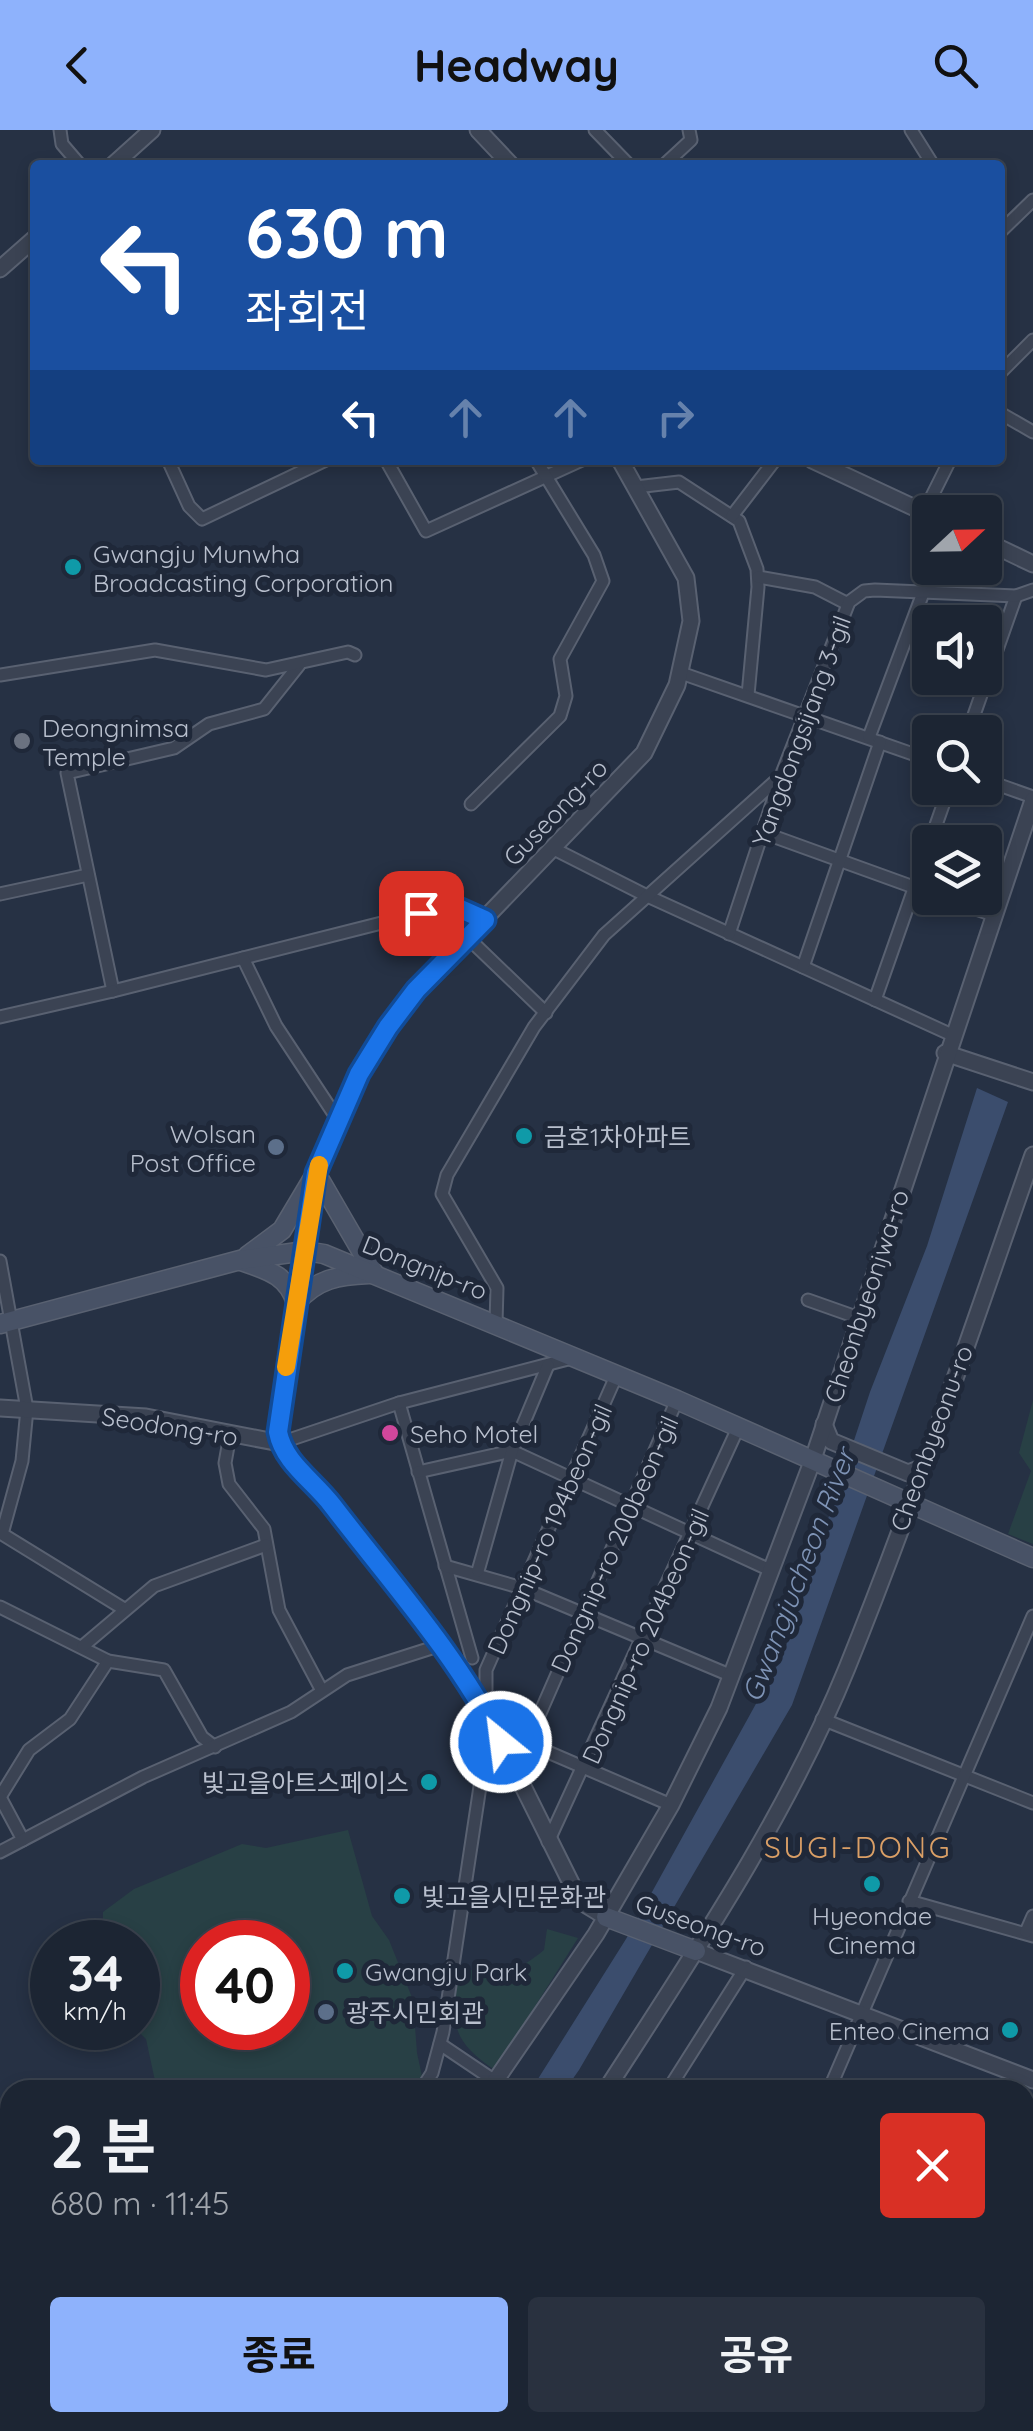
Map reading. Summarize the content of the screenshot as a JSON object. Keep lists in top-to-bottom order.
{
  "streets": {
    "main road": ["Guseong-ro", "Dongnip-ro"],
    "street": [
      "Yangdongsijang 3-gil",
      "Cheonbyeonjwa-ro",
      "Seodong-ro",
      "Cheonbyeonu-ro",
      "Dongnip-ro 194beon-gil",
      "Dongnip-ro 200beon-gil",
      "Dongnip-ro 204beon-gil"
    ]
  },
  "crossings": [
    ["Guseong-ro", "Dongnip-ro"],
    ["Guseong-ro", "Cheonbyeonjwa-ro"],
    ["Guseong-ro", "Seodong-ro"],
    ["Guseong-ro", "Cheonbyeonu-ro"],
    ["Guseong-ro", "Dongnip-ro 194beon-gil"],
    ["Guseong-ro", "Dongnip-ro 204beon-gil"],
    ["Dongnip-ro", "Cheonbyeonjwa-ro"],
    ["Dongnip-ro", "Cheonbyeonu-ro"],
    ["Dongnip-ro", "Dongnip-ro 194beon-gil"],
    ["Dongnip-ro", "Dongnip-ro 200beon-gil"],
    ["Dongnip-ro", "Dongnip-ro 204beon-gil"]
  ],
  "districts": ["SUGI-DONG"],
  "water": ["Gwangjucheon River"],
  "places": [
    "Gwangju Munwha Broadcasting Corporation",
    "Deongnimsa Temple",
    "금호1차아파트",
    "Wolsan Post Office",
    "Seho Motel",
    "빛고을아트스페이스",
    "Hyeondae Cinema",
    "빛고을시민문화관",
    "Gwangju Park",
    "광주시민회관",
    "Enteo Cinema"
  ],
  "north": "right",
  "page": {
    "header": "Headway",
    "turn": ["630 m", "좌회전"],
    "speed": "34 km/h",
    "limit": "40",
    "heading": ["2 분", "680 m · 11:45"],
    "buttons": ["종료", "공유"]
  }
}
